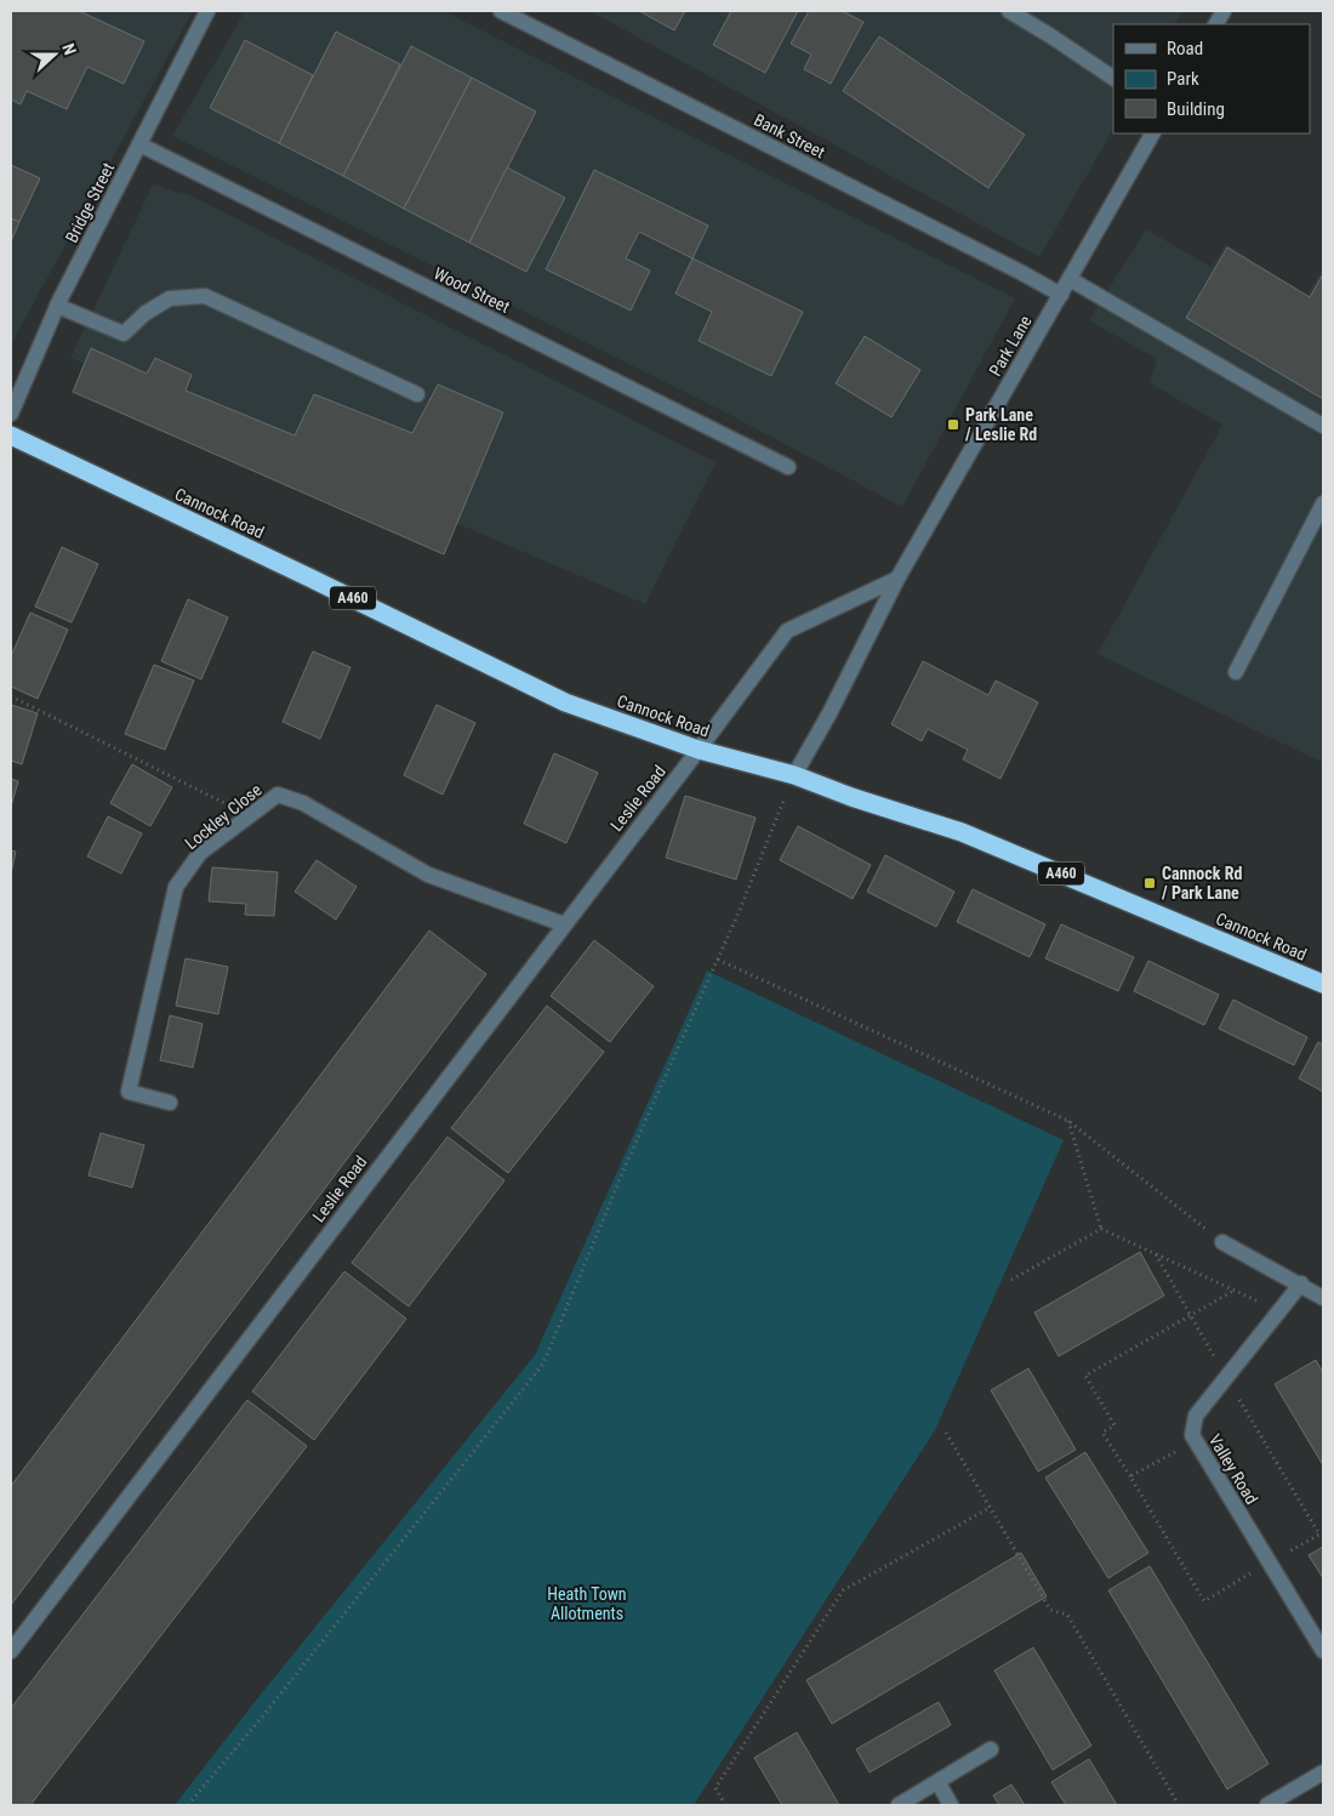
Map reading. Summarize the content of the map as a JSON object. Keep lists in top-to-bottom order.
{
  "streets": {
    "highway": ["Cannock Road", "A460"],
    "street": [
      "Bank Street",
      "Bridge Street",
      "Wood Street",
      "Park Lane",
      "Leslie Road",
      "Lockley Close",
      "Valley Road"
    ]
  },
  "crossings": [
    ["Bank Street", "Park Lane"],
    ["Bridge Street", "Wood Street"],
    ["Park Lane", "Cannock Road"],
    ["Cannock Road", "Leslie Road"],
    ["Leslie Road", "Lockley Close"]
  ],
  "parks": ["Heath Town Allotments"],
  "places": {
    "transit": ["Park Lane / Leslie Rd", "Cannock Rd / Park Lane"]
  },
  "legend": ["Road", "Park", "Building"],
  "north": "right"
}
